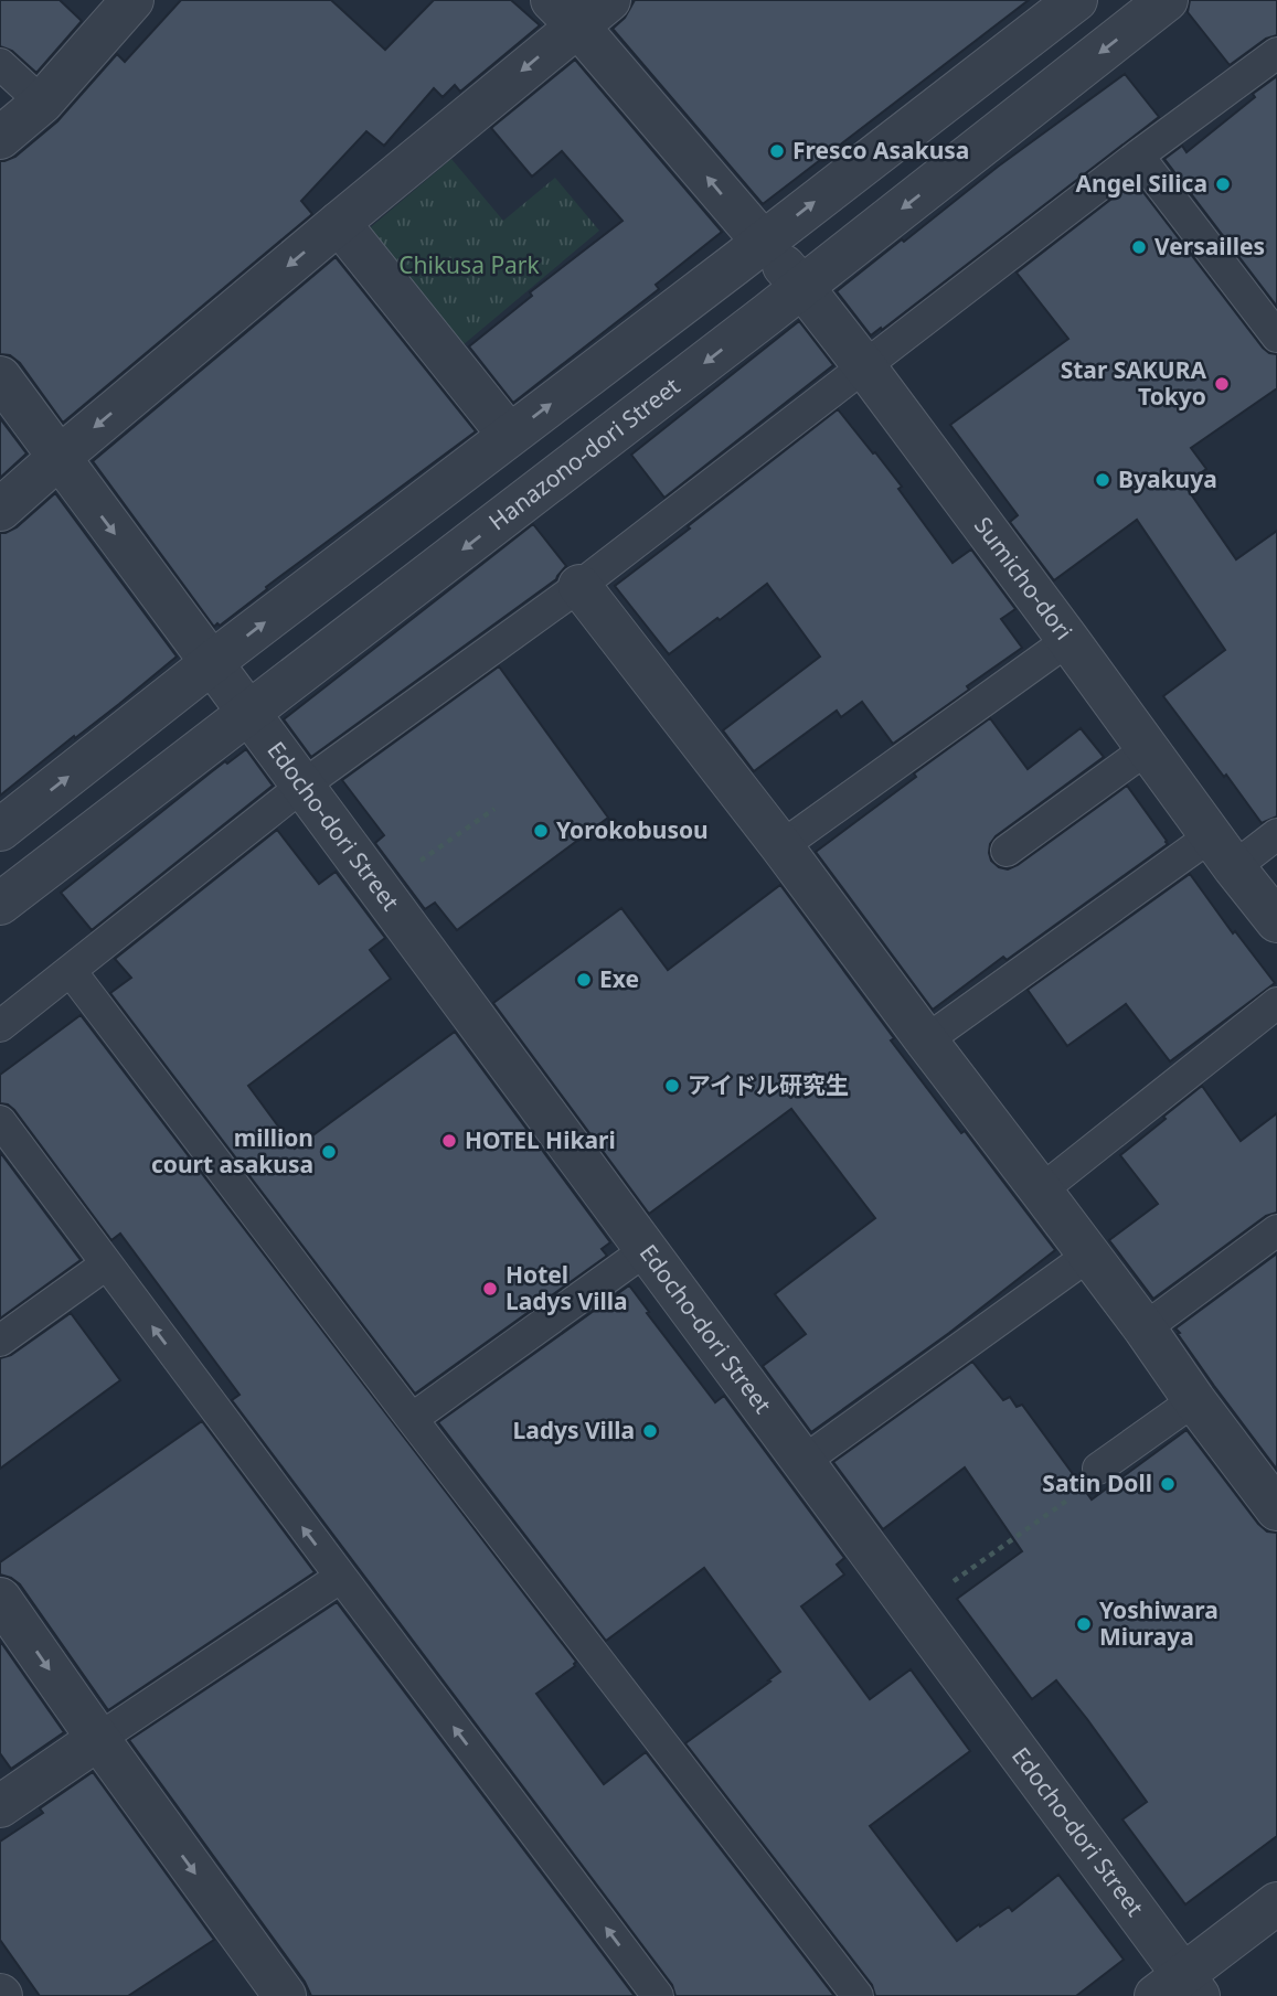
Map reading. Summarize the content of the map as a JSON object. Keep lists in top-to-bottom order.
{
  "streets": {
    "street": ["Hanazono-dori Street", "Sumicho-dori", "Edocho-dori Street"]
  },
  "crossings": [
    ["Hanazono-dori Street", "Sumicho-dori"],
    ["Hanazono-dori Street", "Edocho-dori Street"]
  ],
  "parks": ["Chikusa Park"],
  "places": [
    "Fresco Asakusa",
    "Angel Silica",
    "Versailles",
    "Star SAKURA Tokyo",
    "Byakuya",
    "Yorokobusou",
    "Exe",
    "アイドル研究生",
    "HOTEL Hikari",
    "million court asakusa",
    "Hotel Ladys Villa",
    "Ladys Villa",
    "Satin Doll",
    "Yoshiwara Miuraya"
  ]
}
